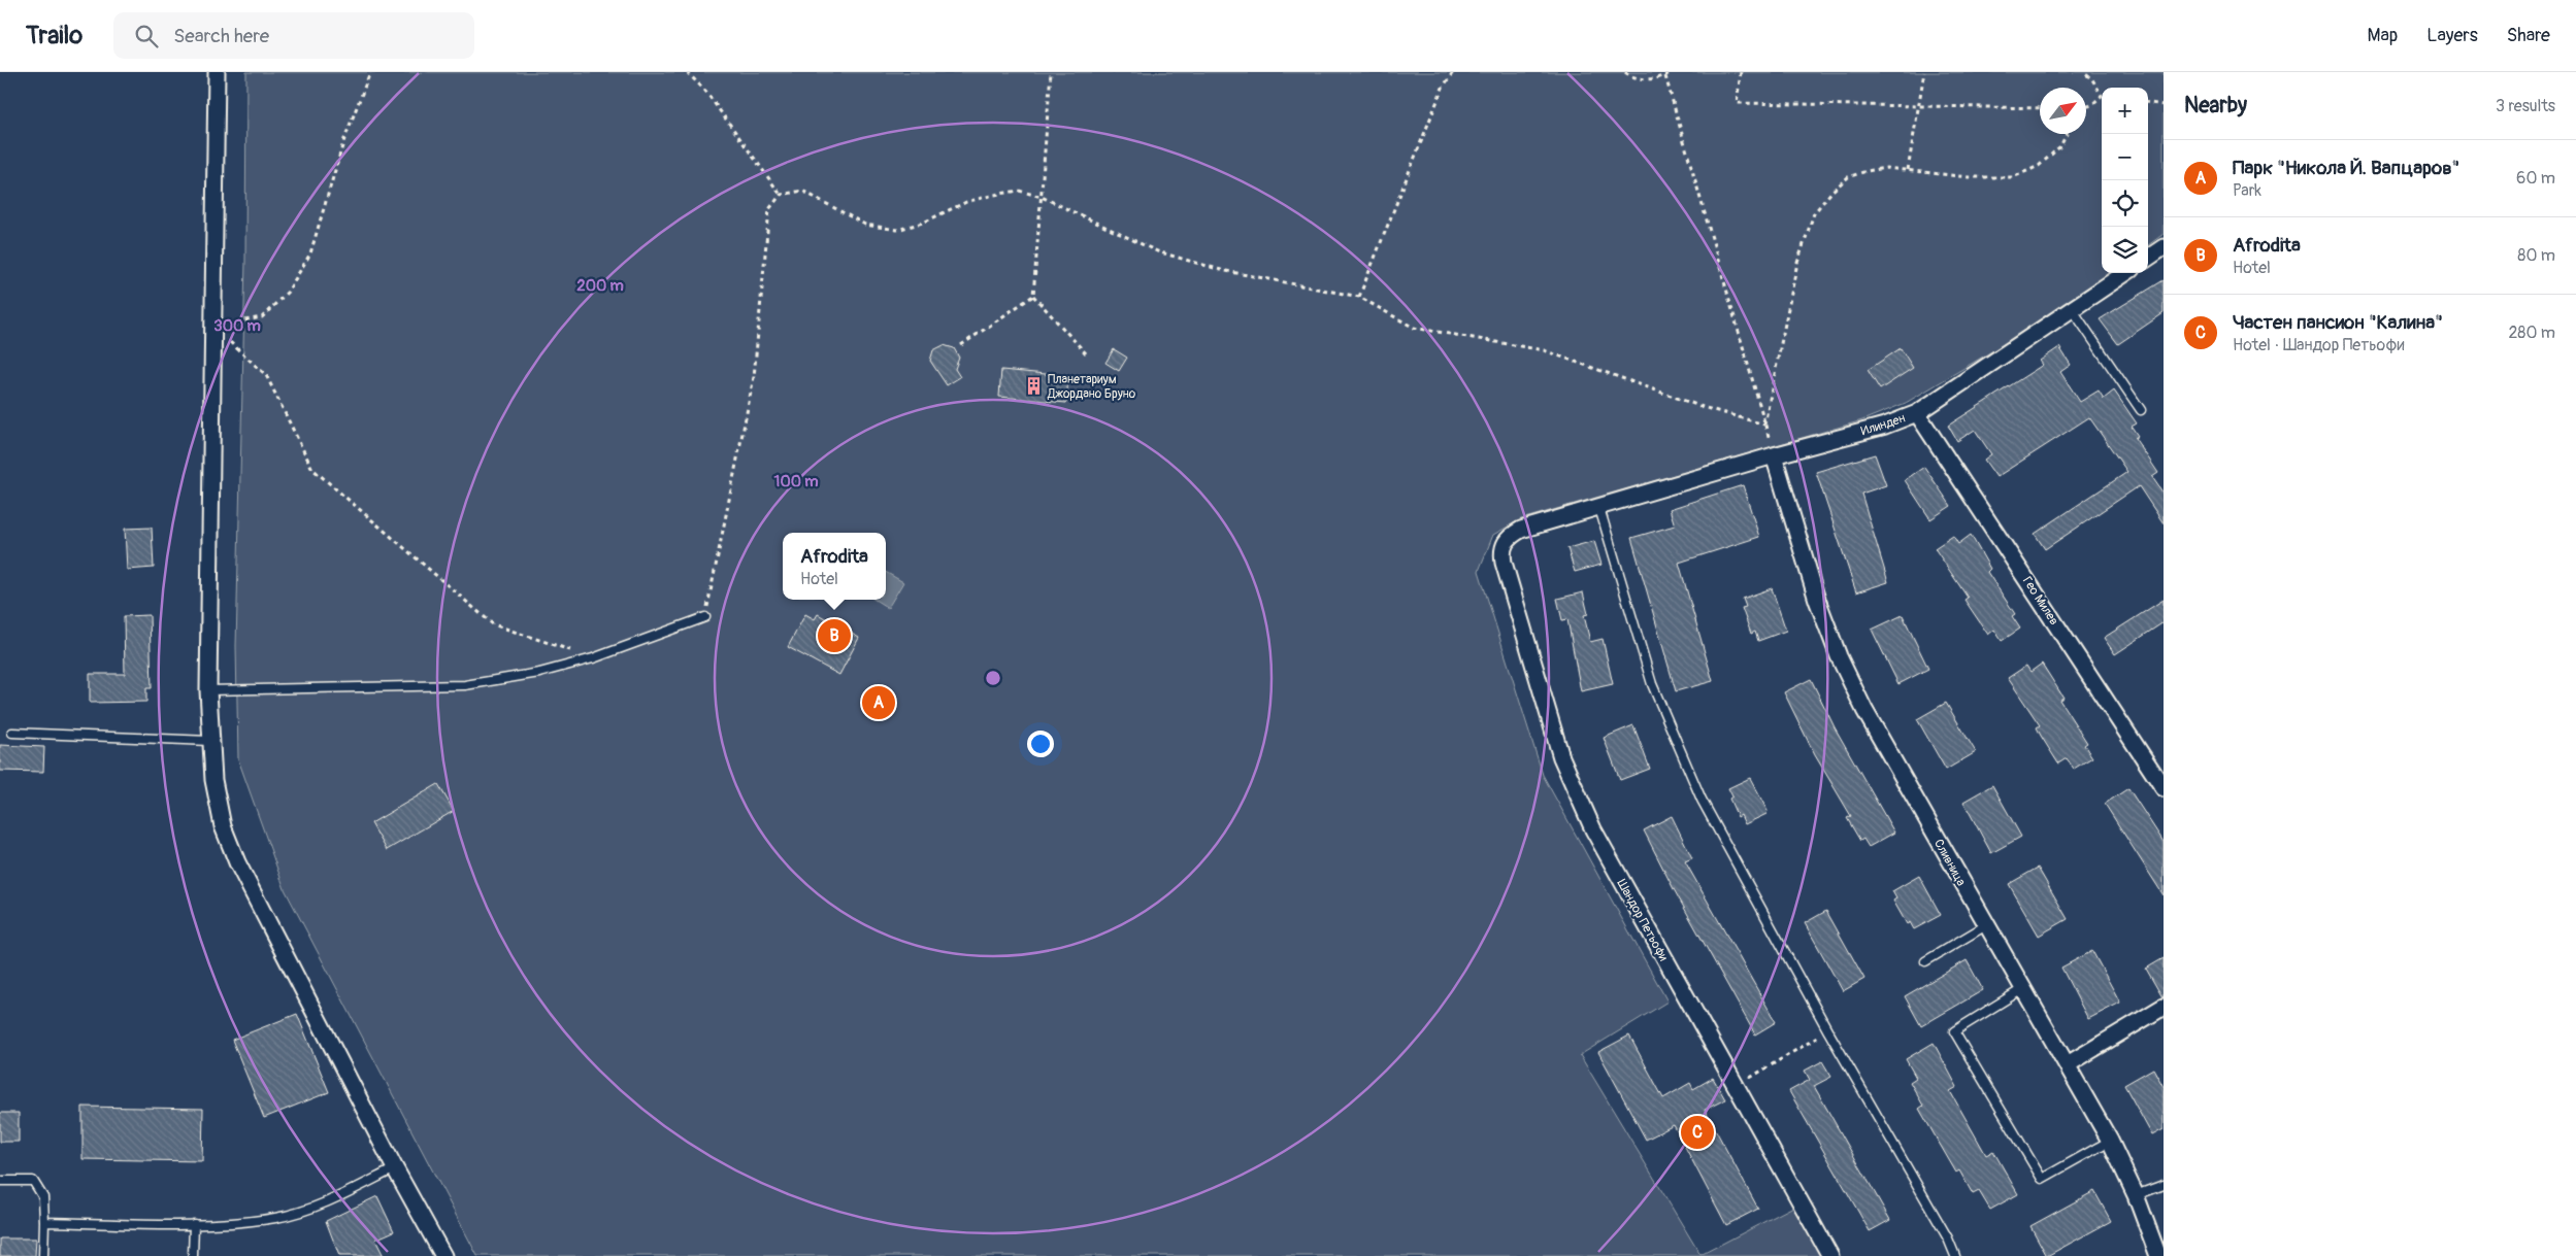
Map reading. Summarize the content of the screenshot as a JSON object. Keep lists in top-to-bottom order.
{
  "streets": {
    "street": [
      "Илинден",
      "Гео Милев",
      "Сливница",
      "Шандор Петьофи"
    ]
  },
  "crossings": [
    ["Илинден", "Гео Милев"],
    ["Илинден", "Сливница"],
    ["Илинден", "Шандор Петьофи"]
  ],
  "places": {
    "building": ["Планетариум Джордано Бруно"]
  },
  "north": "top right",
  "page": {
    "header": "Trailo",
    "search": "Search here",
    "nav": ["Map", "Layers", "Share"],
    "heading": ["Nearby", "3 results"],
    "map_buttons": ["+", "−"],
    "list": [
      {
        "mark": "A",
        "name": "Парк \"Никола Й. Вапцаров\"",
        "note": "Park",
        "value": "60 m"
      },
      {
        "mark": "B",
        "name": "Afrodita",
        "note": "Hotel",
        "value": "80 m"
      },
      {
        "mark": "C",
        "name": "Частен пансион \"Калина\"",
        "note": "Hotel · Шандор Петьофи",
        "value": "280 m"
      }
    ],
    "popup": ["Afrodita", "Hotel"],
    "pins": ["B", "A", "C"]
  },
  "rings": ["200 m", "300 m", "100 m"]
}
